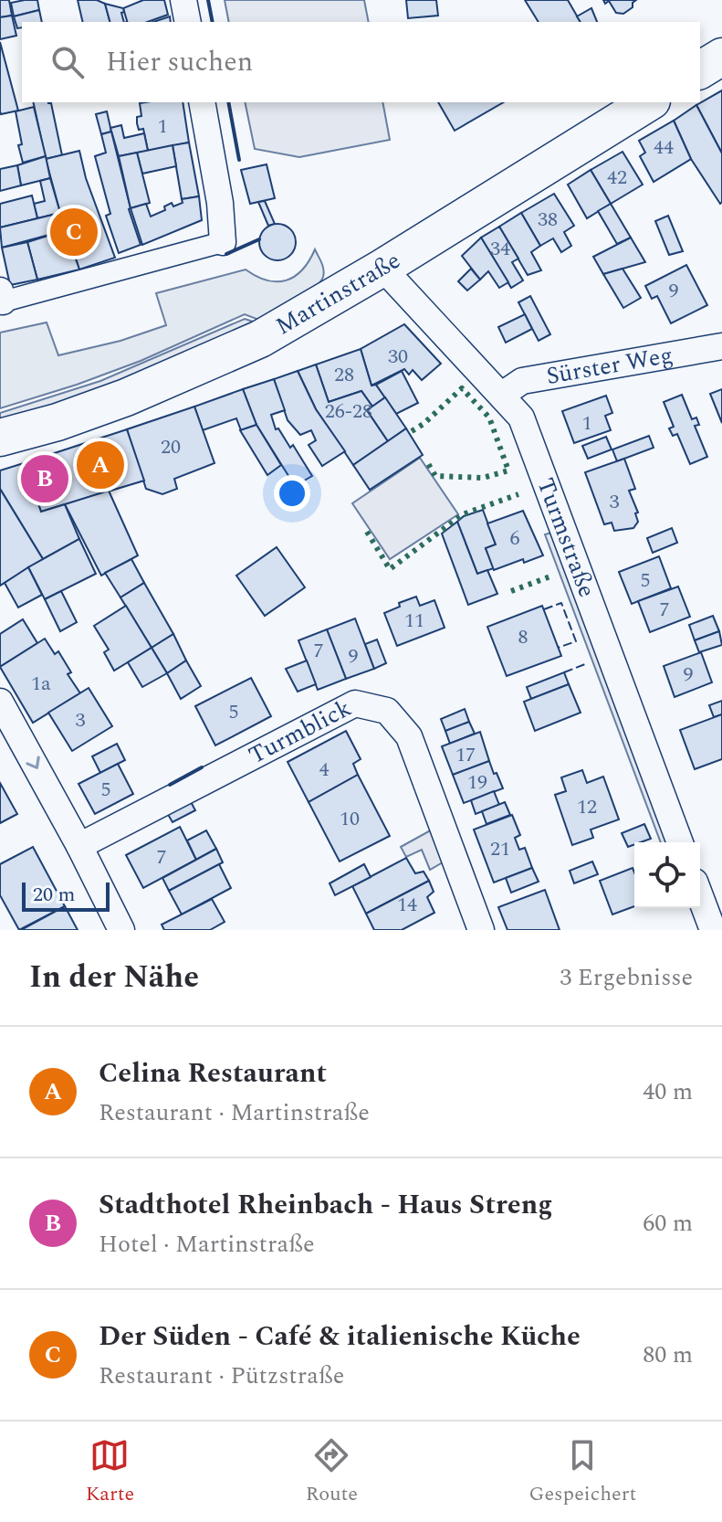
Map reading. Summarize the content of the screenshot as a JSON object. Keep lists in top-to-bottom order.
{
  "streets": {
    "main road": ["Martinstraße"],
    "street": ["Sürster Weg", "Turmstraße", "Turmblick"]
  },
  "crossings": [
    ["Martinstraße", "Turmstraße"],
    ["Sürster Weg", "Turmstraße"]
  ],
  "house_numbers": [
    "1",
    "44",
    "42",
    "38",
    "34",
    "9",
    "30",
    "28",
    "26-28",
    "1",
    "20",
    "3",
    "6",
    "5",
    "7",
    "11",
    "8",
    "7",
    "9",
    "9",
    "1a",
    "5",
    "3",
    "17",
    "4",
    "19",
    "5",
    "12",
    "10",
    "21",
    "7",
    "14"
  ],
  "scale_bar": "20 m",
  "page": {
    "search": "Hier suchen",
    "pins": ["C", "A", "B"],
    "scale": "20 m",
    "heading": ["In der Nähe", "3 Ergebnisse"],
    "list": [
      {
        "mark": "A",
        "name": "Celina Restaurant",
        "note": "Restaurant · Martinstraße",
        "value": "40 m"
      },
      {
        "mark": "B",
        "name": "Stadthotel Rheinbach - Haus Streng",
        "note": "Hotel · Martinstraße",
        "value": "60 m"
      },
      {
        "mark": "C",
        "name": "Der Süden - Café & italienische Küche",
        "note": "Restaurant · Pützstraße",
        "value": "80 m"
      }
    ],
    "nav": ["Karte", "Route", "Gespeichert"]
  }
}
